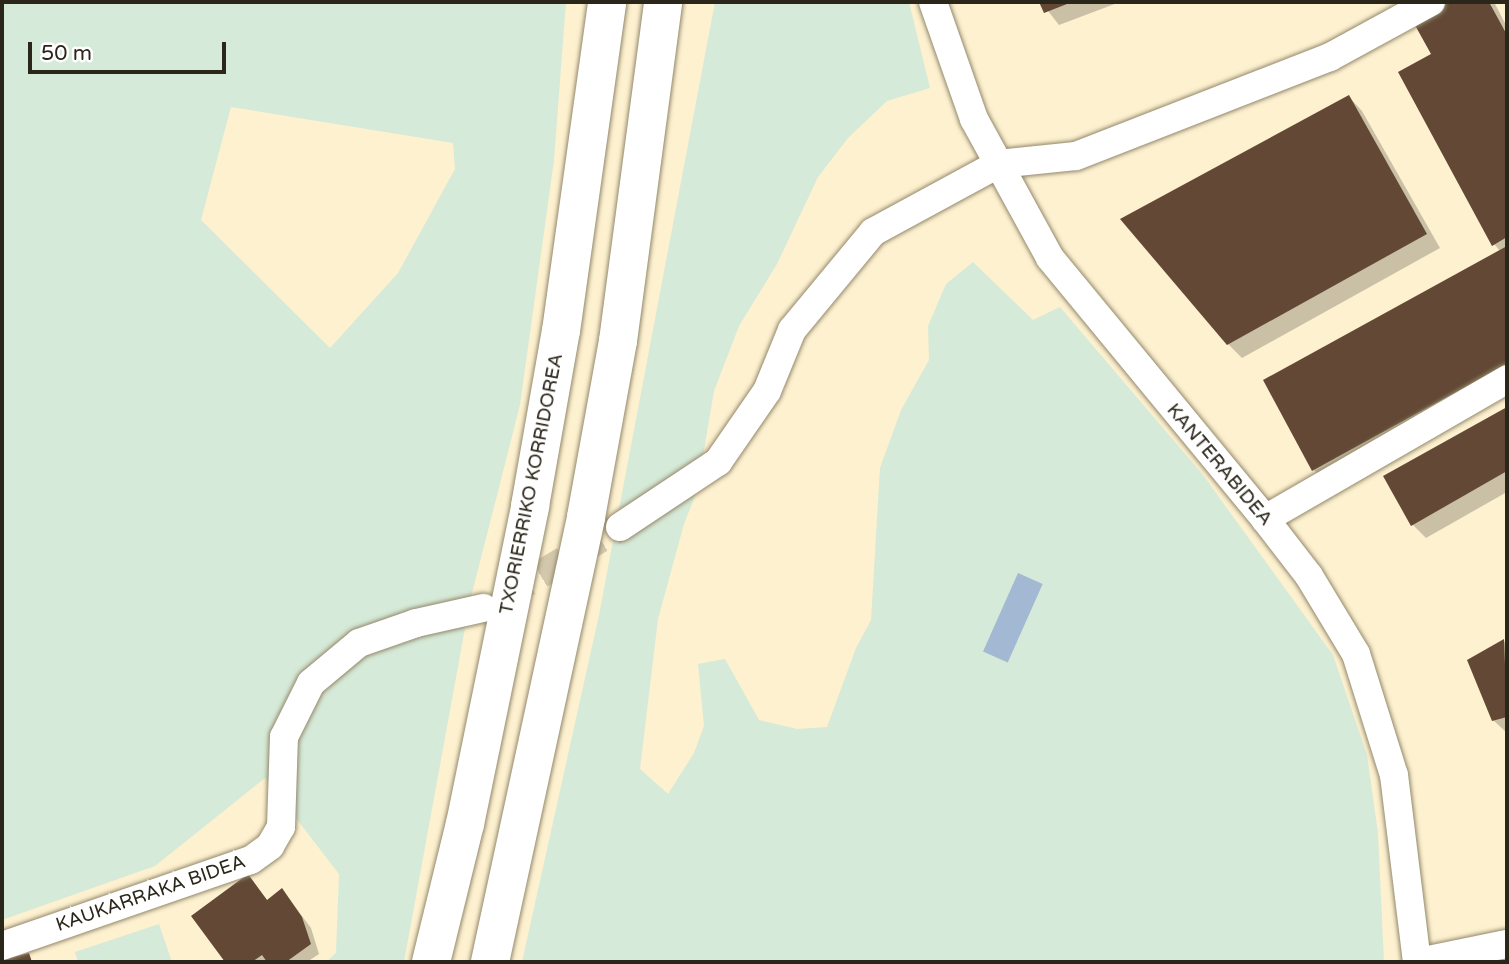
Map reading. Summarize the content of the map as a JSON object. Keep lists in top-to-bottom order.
{
  "streets": {
    "highway": ["TXORIERRIKO KORRIDOREA"],
    "street": ["KANTERABIDEA", "KAUKARRAKA BIDEA"]
  },
  "scale_bar": "50 m"
}
